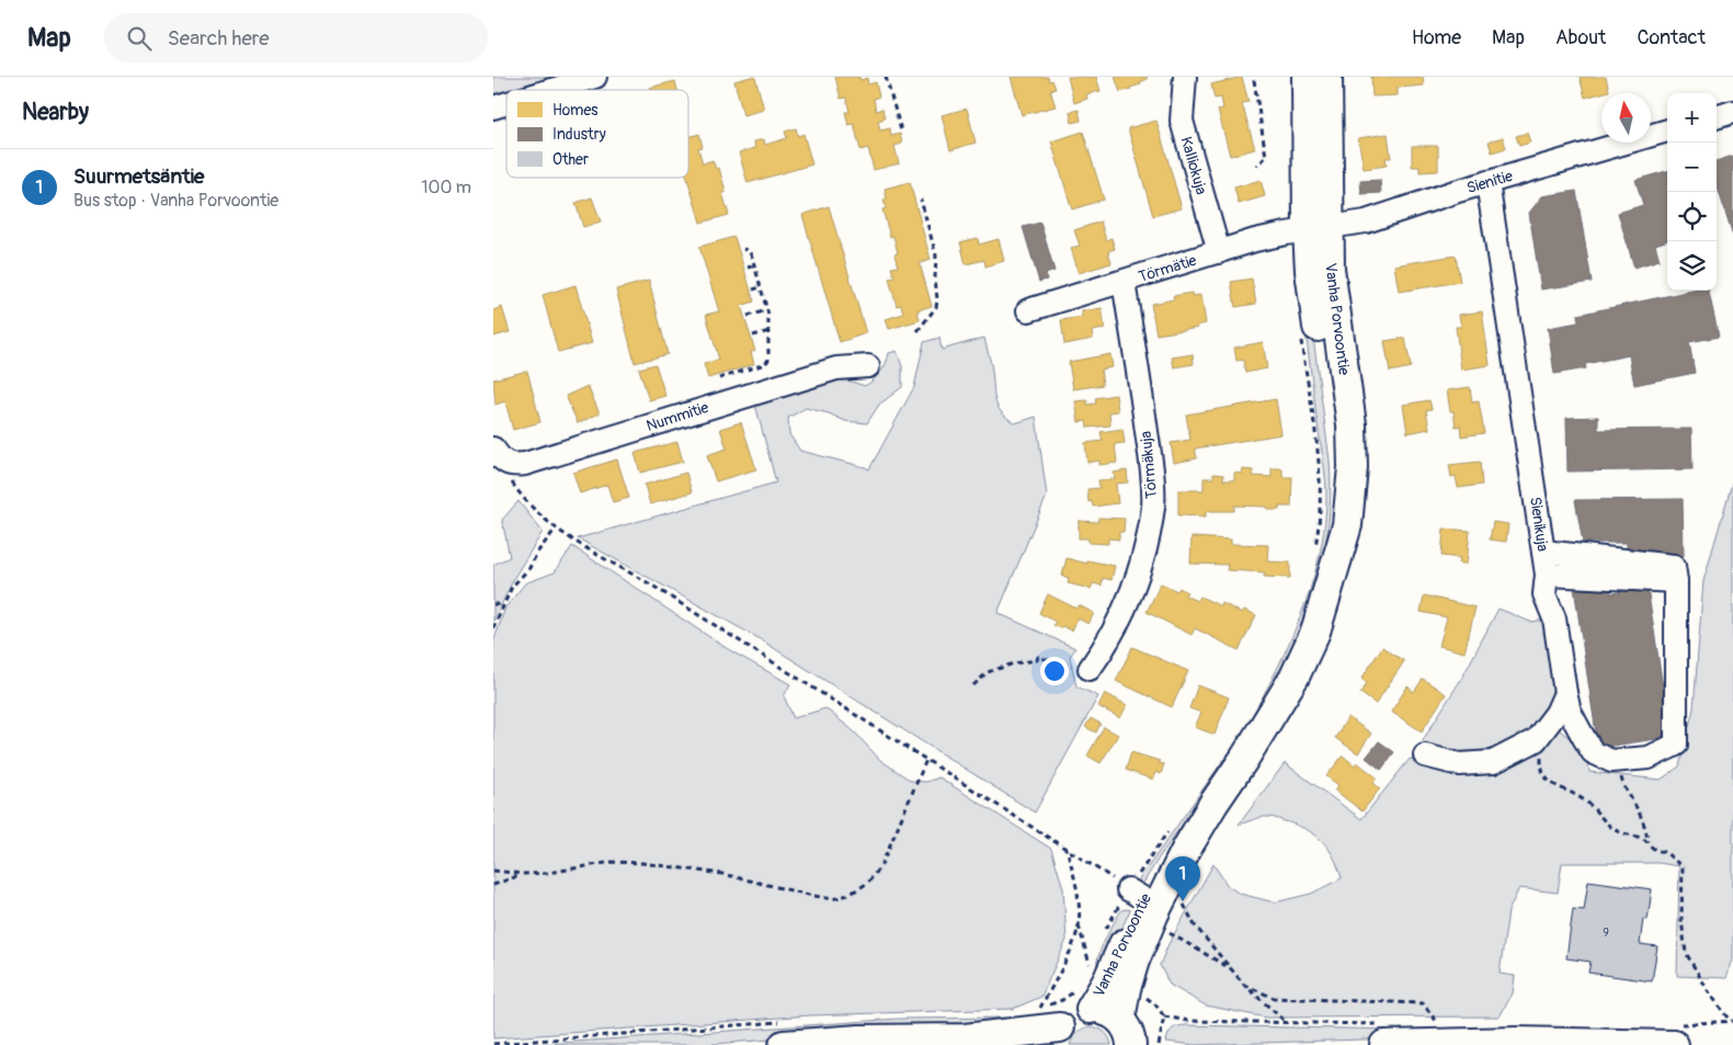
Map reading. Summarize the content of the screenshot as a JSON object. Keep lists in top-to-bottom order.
{
  "streets": {
    "main road": ["Vanha Porvoontie"],
    "street": [
      "Kalliokuja",
      "Sienitie",
      "Törmätie",
      "Nummitie",
      "Törmäkuja",
      "Sienikuja"
    ]
  },
  "crossings": [
    ["Kalliokuja", "Törmätie"],
    ["Sienitie", "Törmätie"],
    ["Sienitie", "Vanha Porvoontie"],
    ["Sienitie", "Sienikuja"],
    ["Törmätie", "Vanha Porvoontie"],
    ["Törmätie", "Törmäkuja"]
  ],
  "house_numbers": ["9"],
  "legend": ["Homes", "Industry", "Other"],
  "north": "top",
  "page": {
    "header": "Map",
    "search": "Search here",
    "nav": [
      "Home",
      "Map",
      "About",
      "Contact"
    ],
    "heading": "Nearby",
    "map_buttons": ["+", "−"],
    "list": [
      {
        "mark": "1",
        "name": "Suurmetsäntie",
        "note": "Bus stop · Vanha Porvoontie",
        "value": "100 m"
      }
    ],
    "pins": "1"
  }
}
